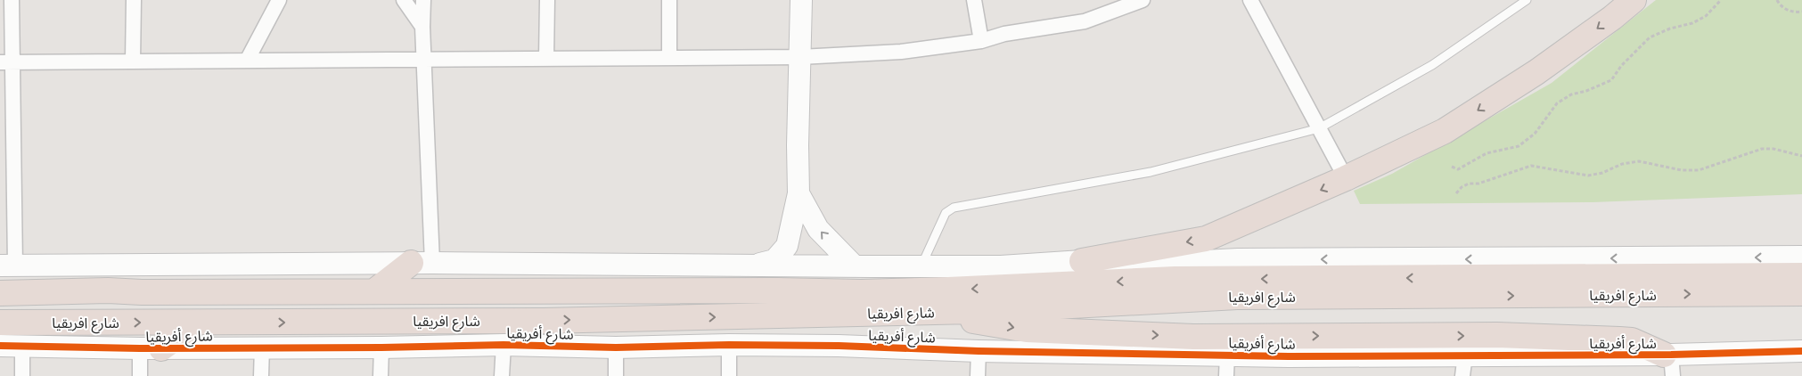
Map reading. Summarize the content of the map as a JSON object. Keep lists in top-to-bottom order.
{
  "streets": {
    "highway": ["شارع افريقيا"],
    "street": ["شارع أفريقيا"]
  }
}
